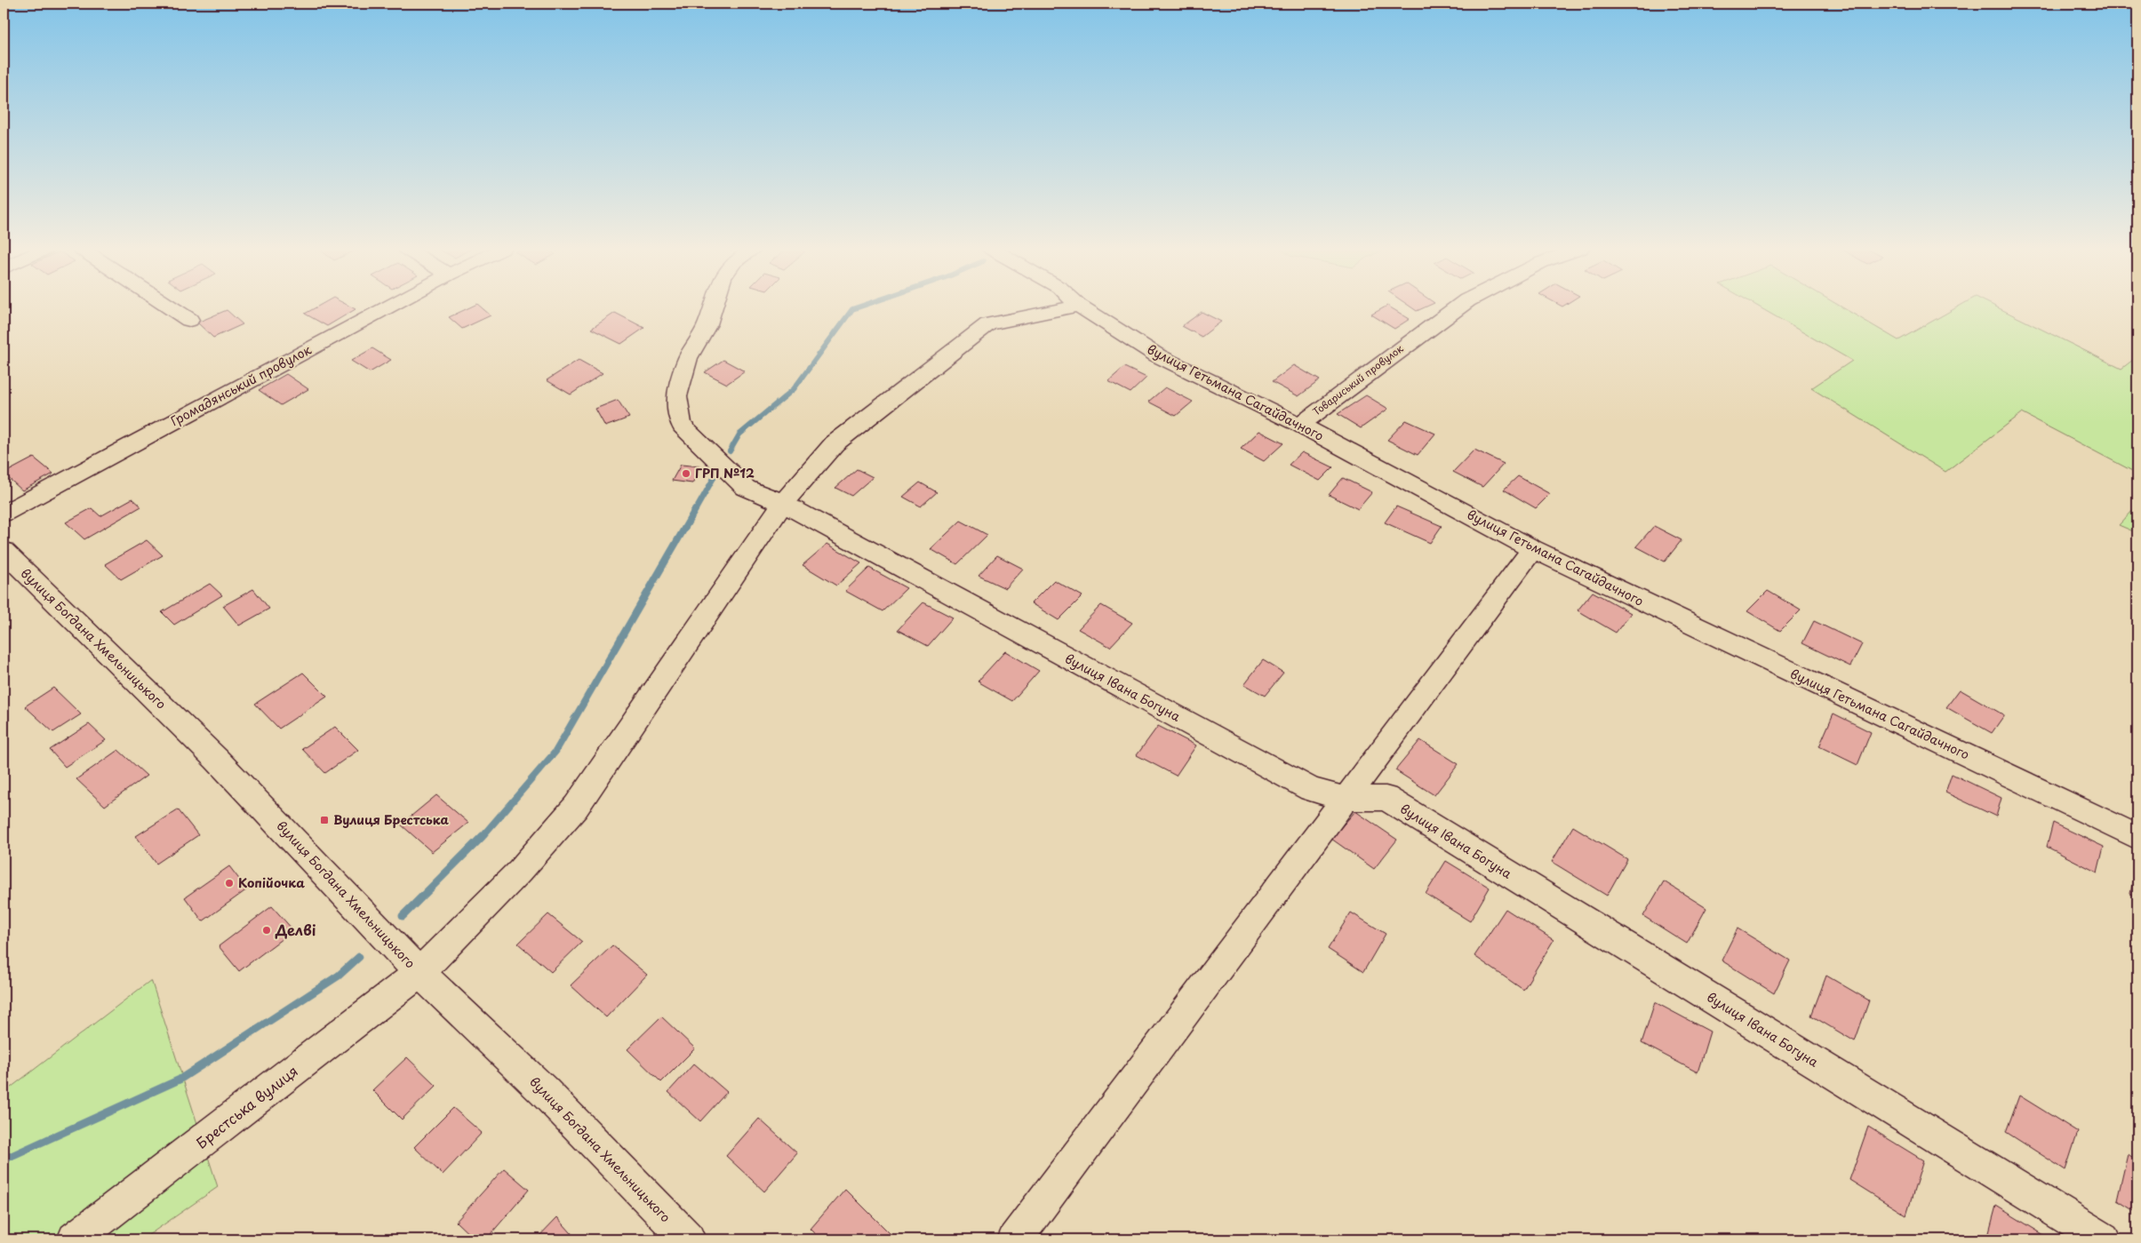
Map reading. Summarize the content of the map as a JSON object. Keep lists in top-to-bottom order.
{
  "streets": {
    "street": [
      "Товариський провулок",
      "Громадянський провулок",
      "вулиця Гетьмана Сагайдачного",
      "вулиця Богдана Хмельницького",
      "вулиця Івана Богуна",
      "Брестська вулиця"
    ]
  },
  "crossings": [
    ["Товариський провулок", "вулиця Гетьмана Сагайдачного"],
    ["вулиця Богдана Хмельницького", "Брестська вулиця"],
    ["вулиця Івана Богуна", "Брестська вулиця"]
  ],
  "places": {
    "other": ["ГРП №12", "Копійочка", "Делві"],
    "transit": ["Вулиця Брестська"]
  }
}
